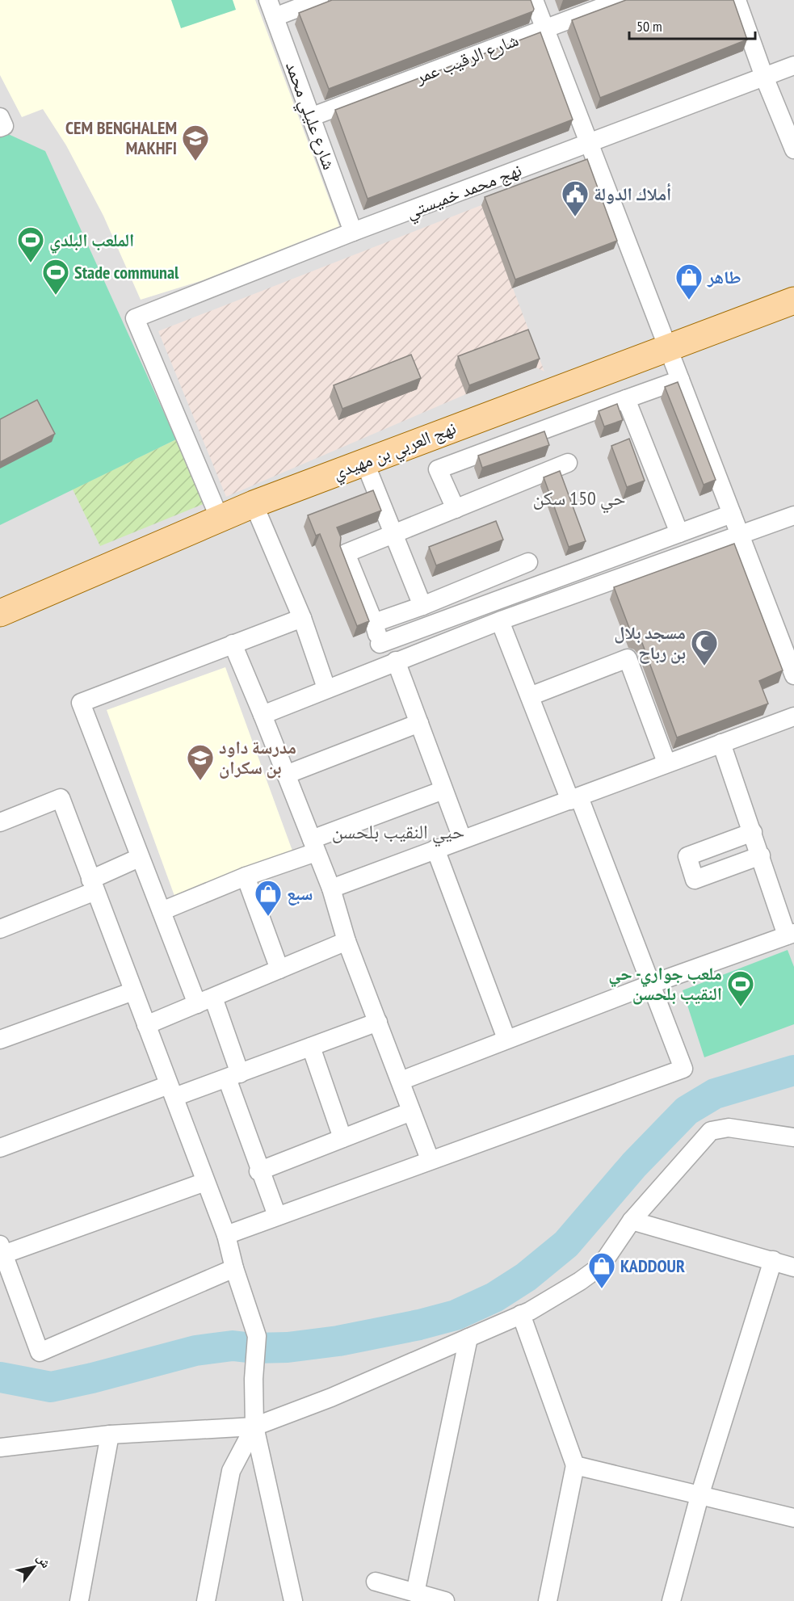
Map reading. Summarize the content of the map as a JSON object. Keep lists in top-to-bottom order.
{
  "streets": {
    "main road": ["نهج العربي بن مهيدي"],
    "street": ["شارع الرقيب عمر", "شارع عليلي محمد", "نهج محمد خميستي"]
  },
  "crossings": [
    ["شارع الرقيب عمر", "شارع عليلي محمد"],
    ["شارع عليلي محمد", "نهج محمد خميستي"],
    ["نهج محمد خميستي", "نهج العربي بن مهيدي"]
  ],
  "districts": ["حي 150 سكن", "حيي النقيب بلحسن"],
  "places": {
    "school or university": ["CEM BENGHALEM MAKHFI", "مدرسة داود بن سكران"],
    "public building": ["أملاك الدولة"],
    "sports": ["الملعب البلدي", "Stade communal", "ملعب جواري- حي النقيب بلحسن"],
    "shop": ["طاهر", "سبع", "KADDOUR"],
    "mosque": ["مسجد بلال بن رباح"]
  },
  "scale_bar": "50 m",
  "north": "top right"
}
